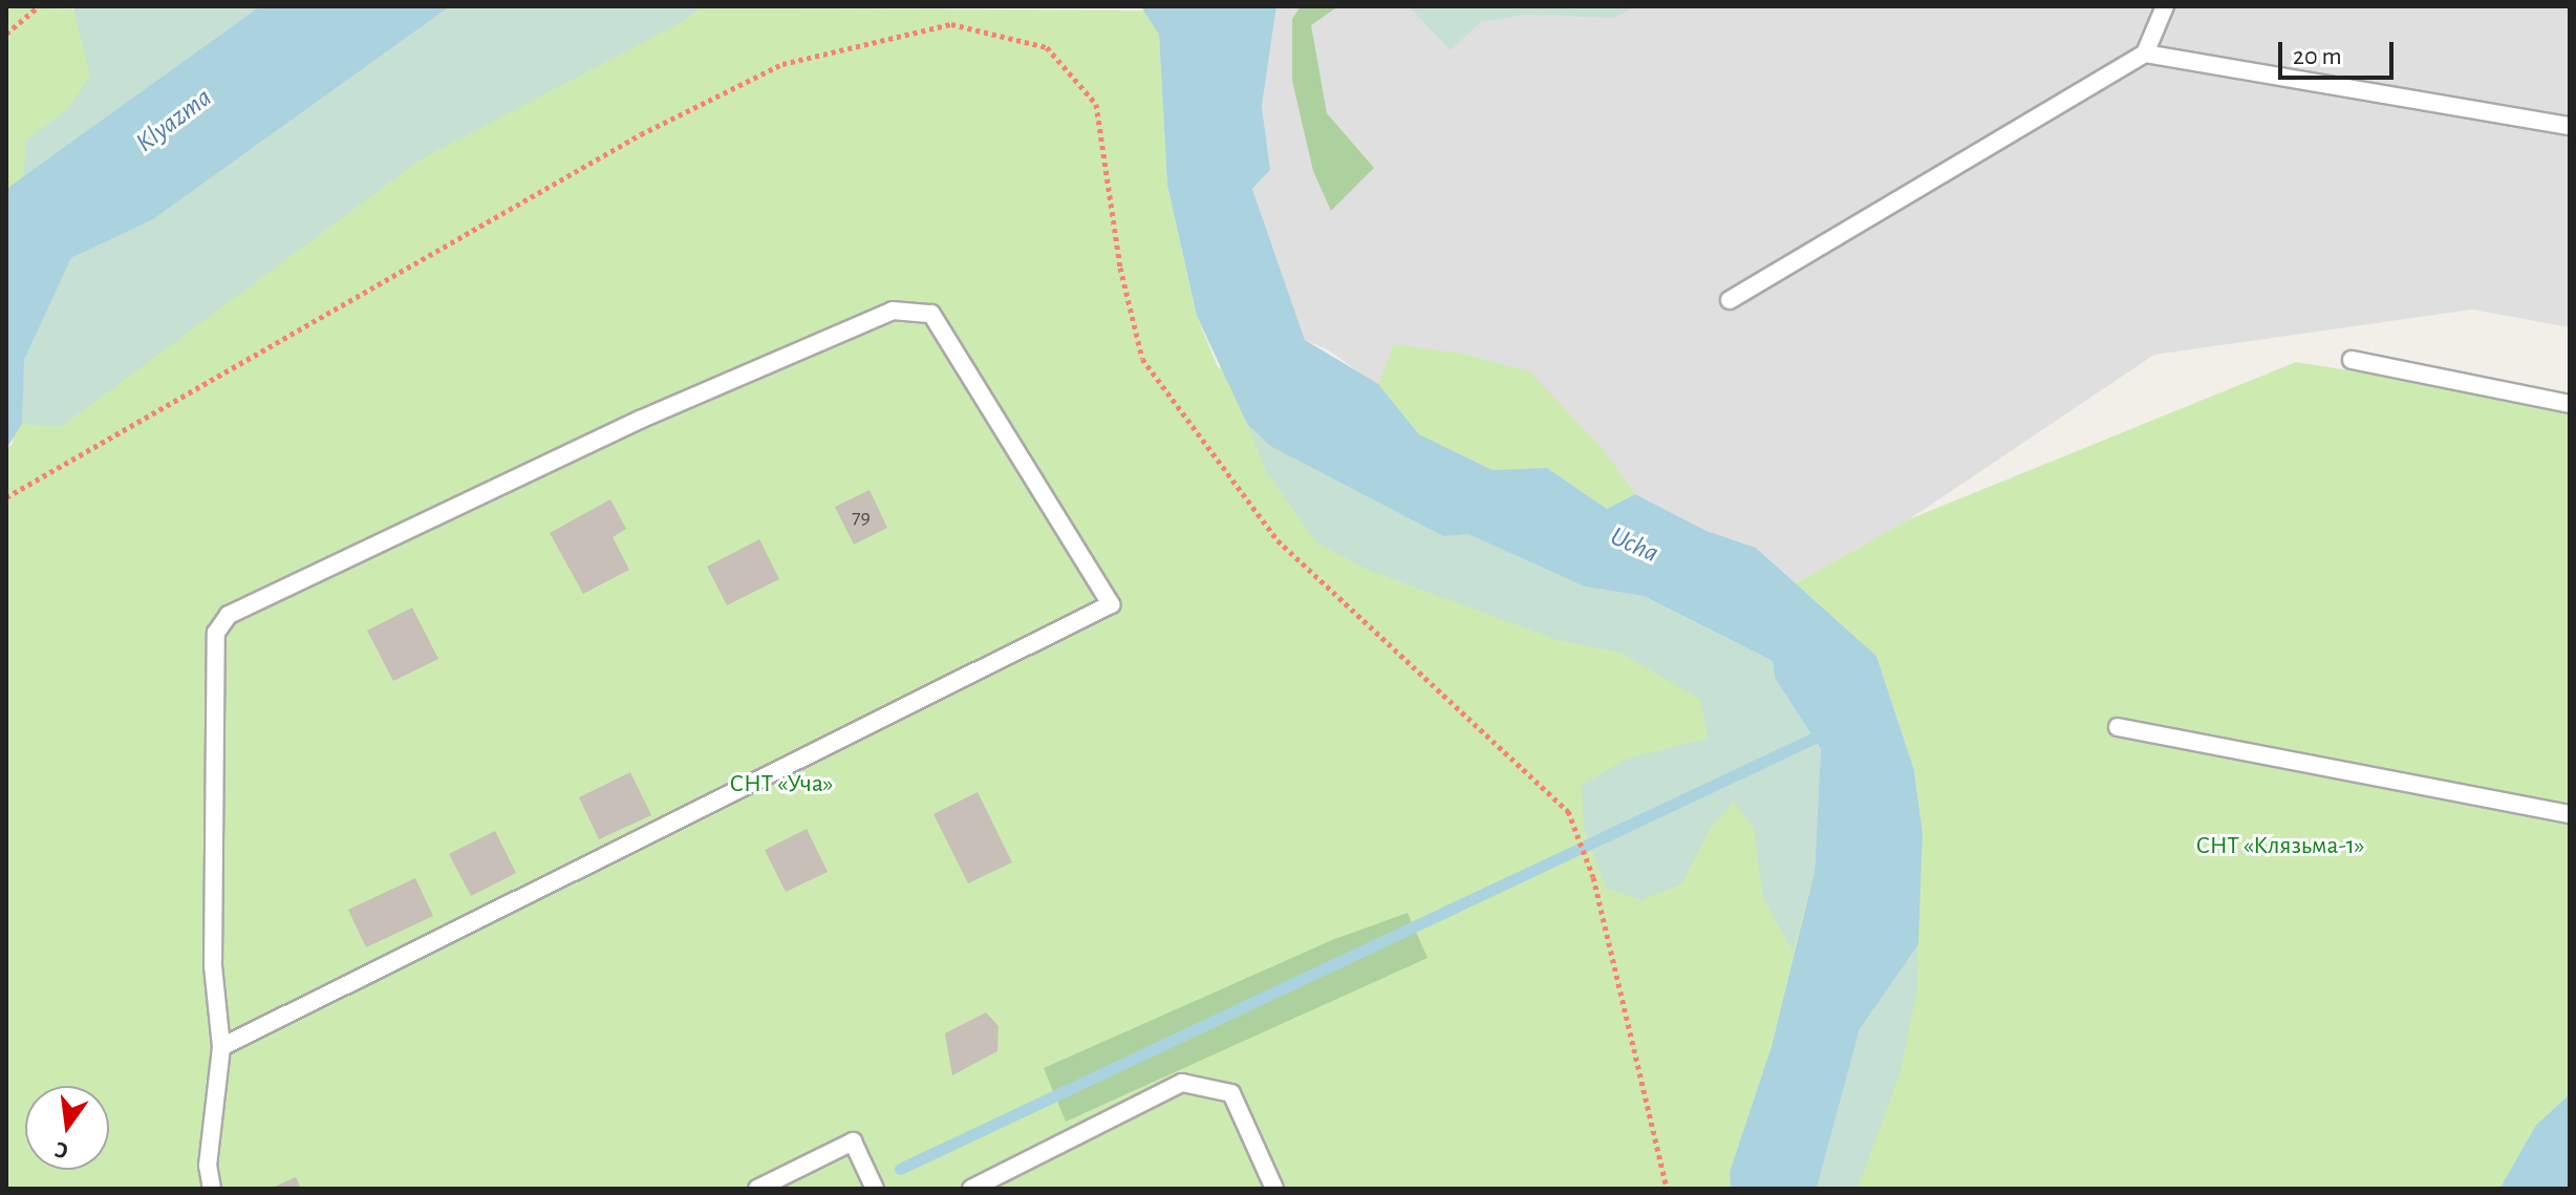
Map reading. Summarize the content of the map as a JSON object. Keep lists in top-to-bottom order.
{
  "water": ["Klyazma", "Ucha"],
  "parks": ["СНТ «Уча»", "СНТ «Клязьма-1»"],
  "house_numbers": ["79"],
  "scale_bar": "20 m",
  "north": "bottom"
}
